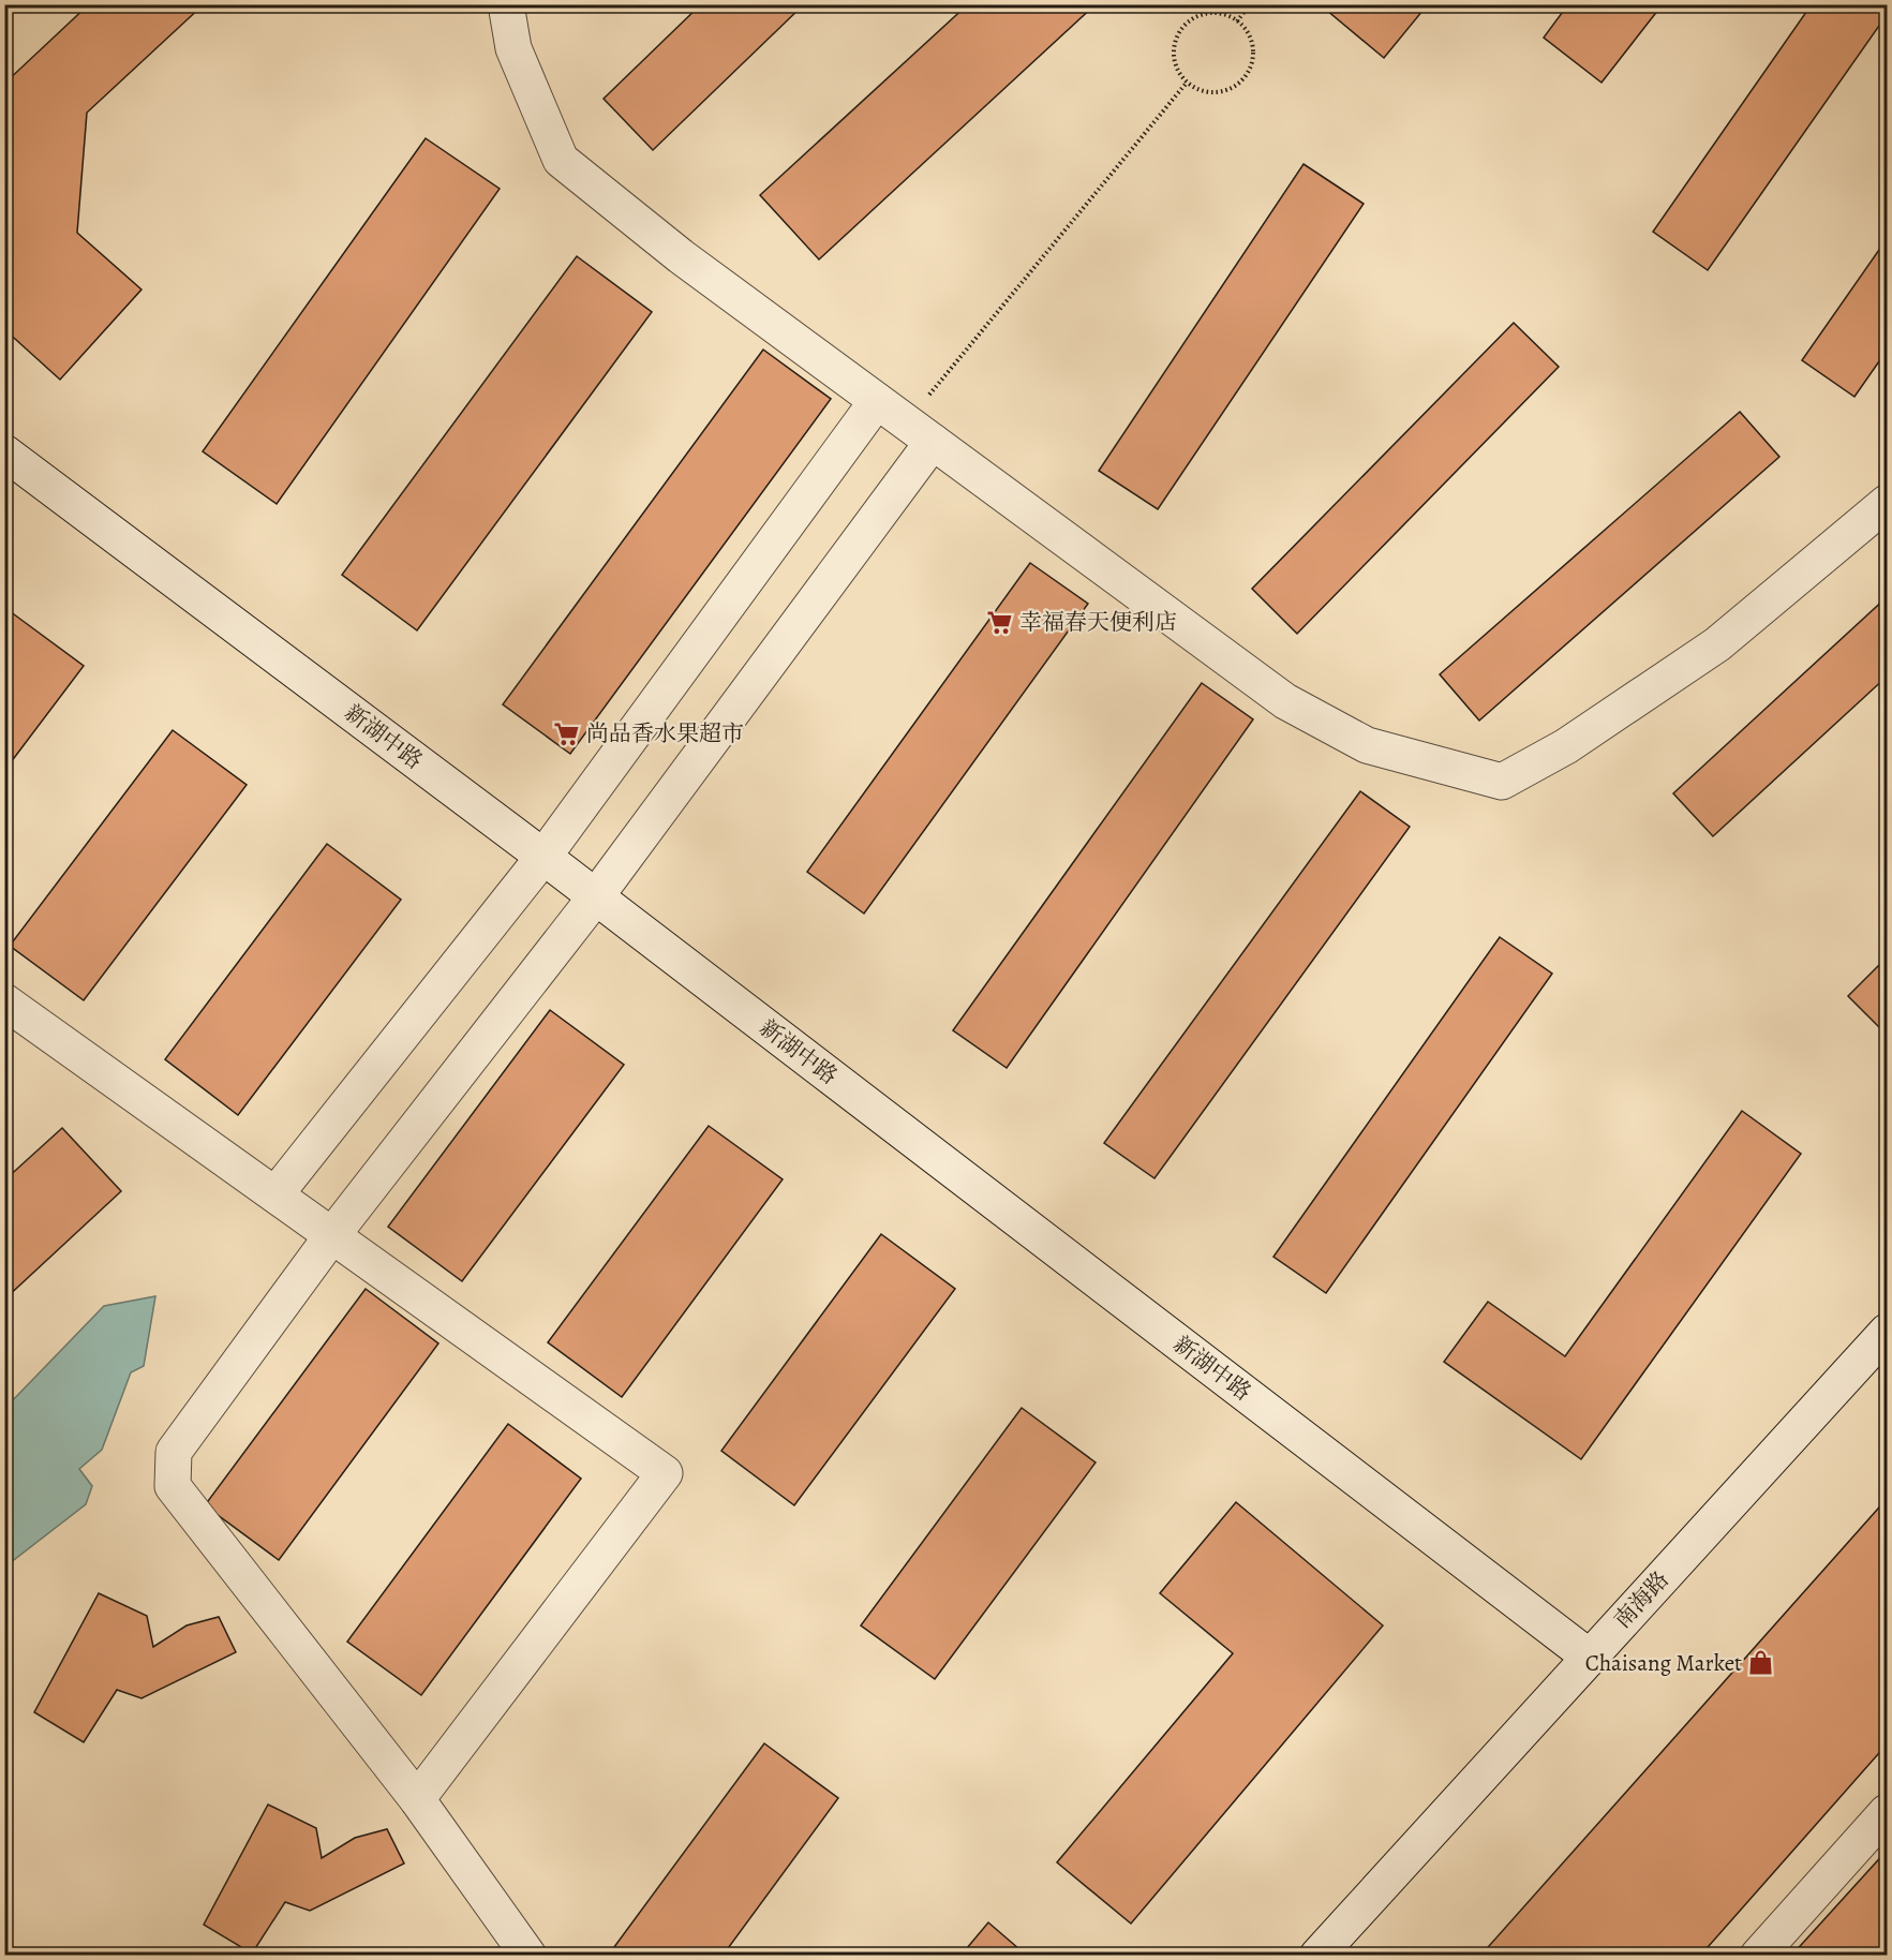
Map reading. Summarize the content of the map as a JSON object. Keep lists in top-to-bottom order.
{
  "streets": {
    "street": ["新湖中路", "南海路"]
  },
  "crossings": [
    ["新湖中路", "南海路"]
  ],
  "places": {
    "supermarket": ["幸福春天便利店", "尚品香水果超市"],
    "shop": ["Chaisang Market"]
  }
}
